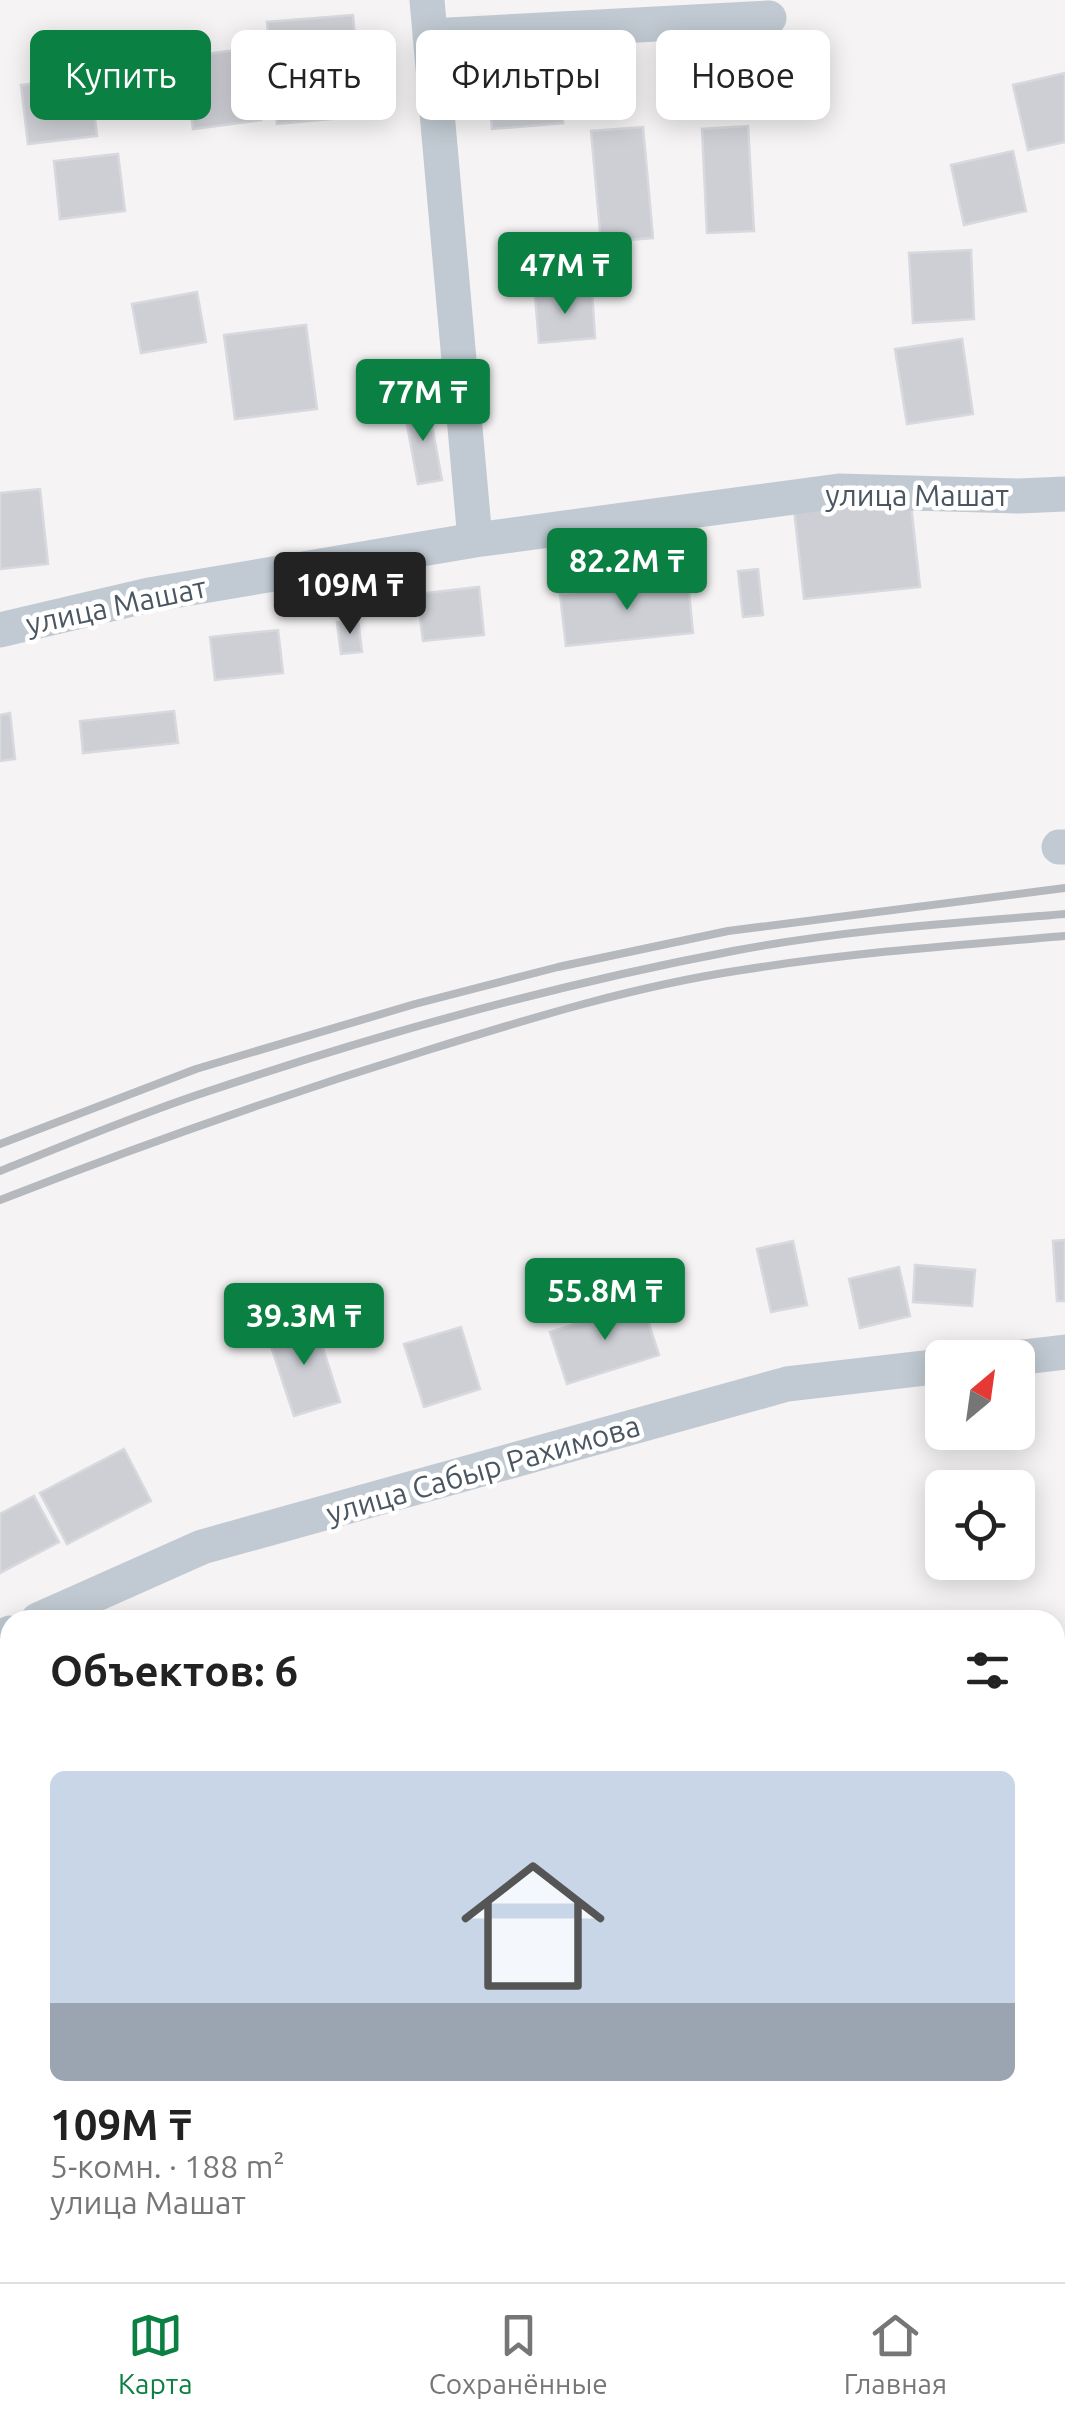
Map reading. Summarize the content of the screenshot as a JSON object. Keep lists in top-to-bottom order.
{
  "streets": {
    "street": ["улица Машат", "улица Сабыр Рахимова"]
  },
  "north": "top right",
  "page": {
    "chip": [
      "Купить",
      "Снять",
      "Фильтры",
      "Новое"
    ],
    "price": [
      "47M ₸",
      "77M ₸",
      "82.2M ₸",
      "109M ₸",
      "55.8M ₸",
      "39.3M ₸"
    ],
    "heading": "Объектов: 6",
    "list": [
      {
        "name": "109M ₸",
        "note": "5-комн. · 188 m² · улица Машат"
      }
    ],
    "tabs": ["Карта", "Сохранённые", "Главная"]
  }
}
